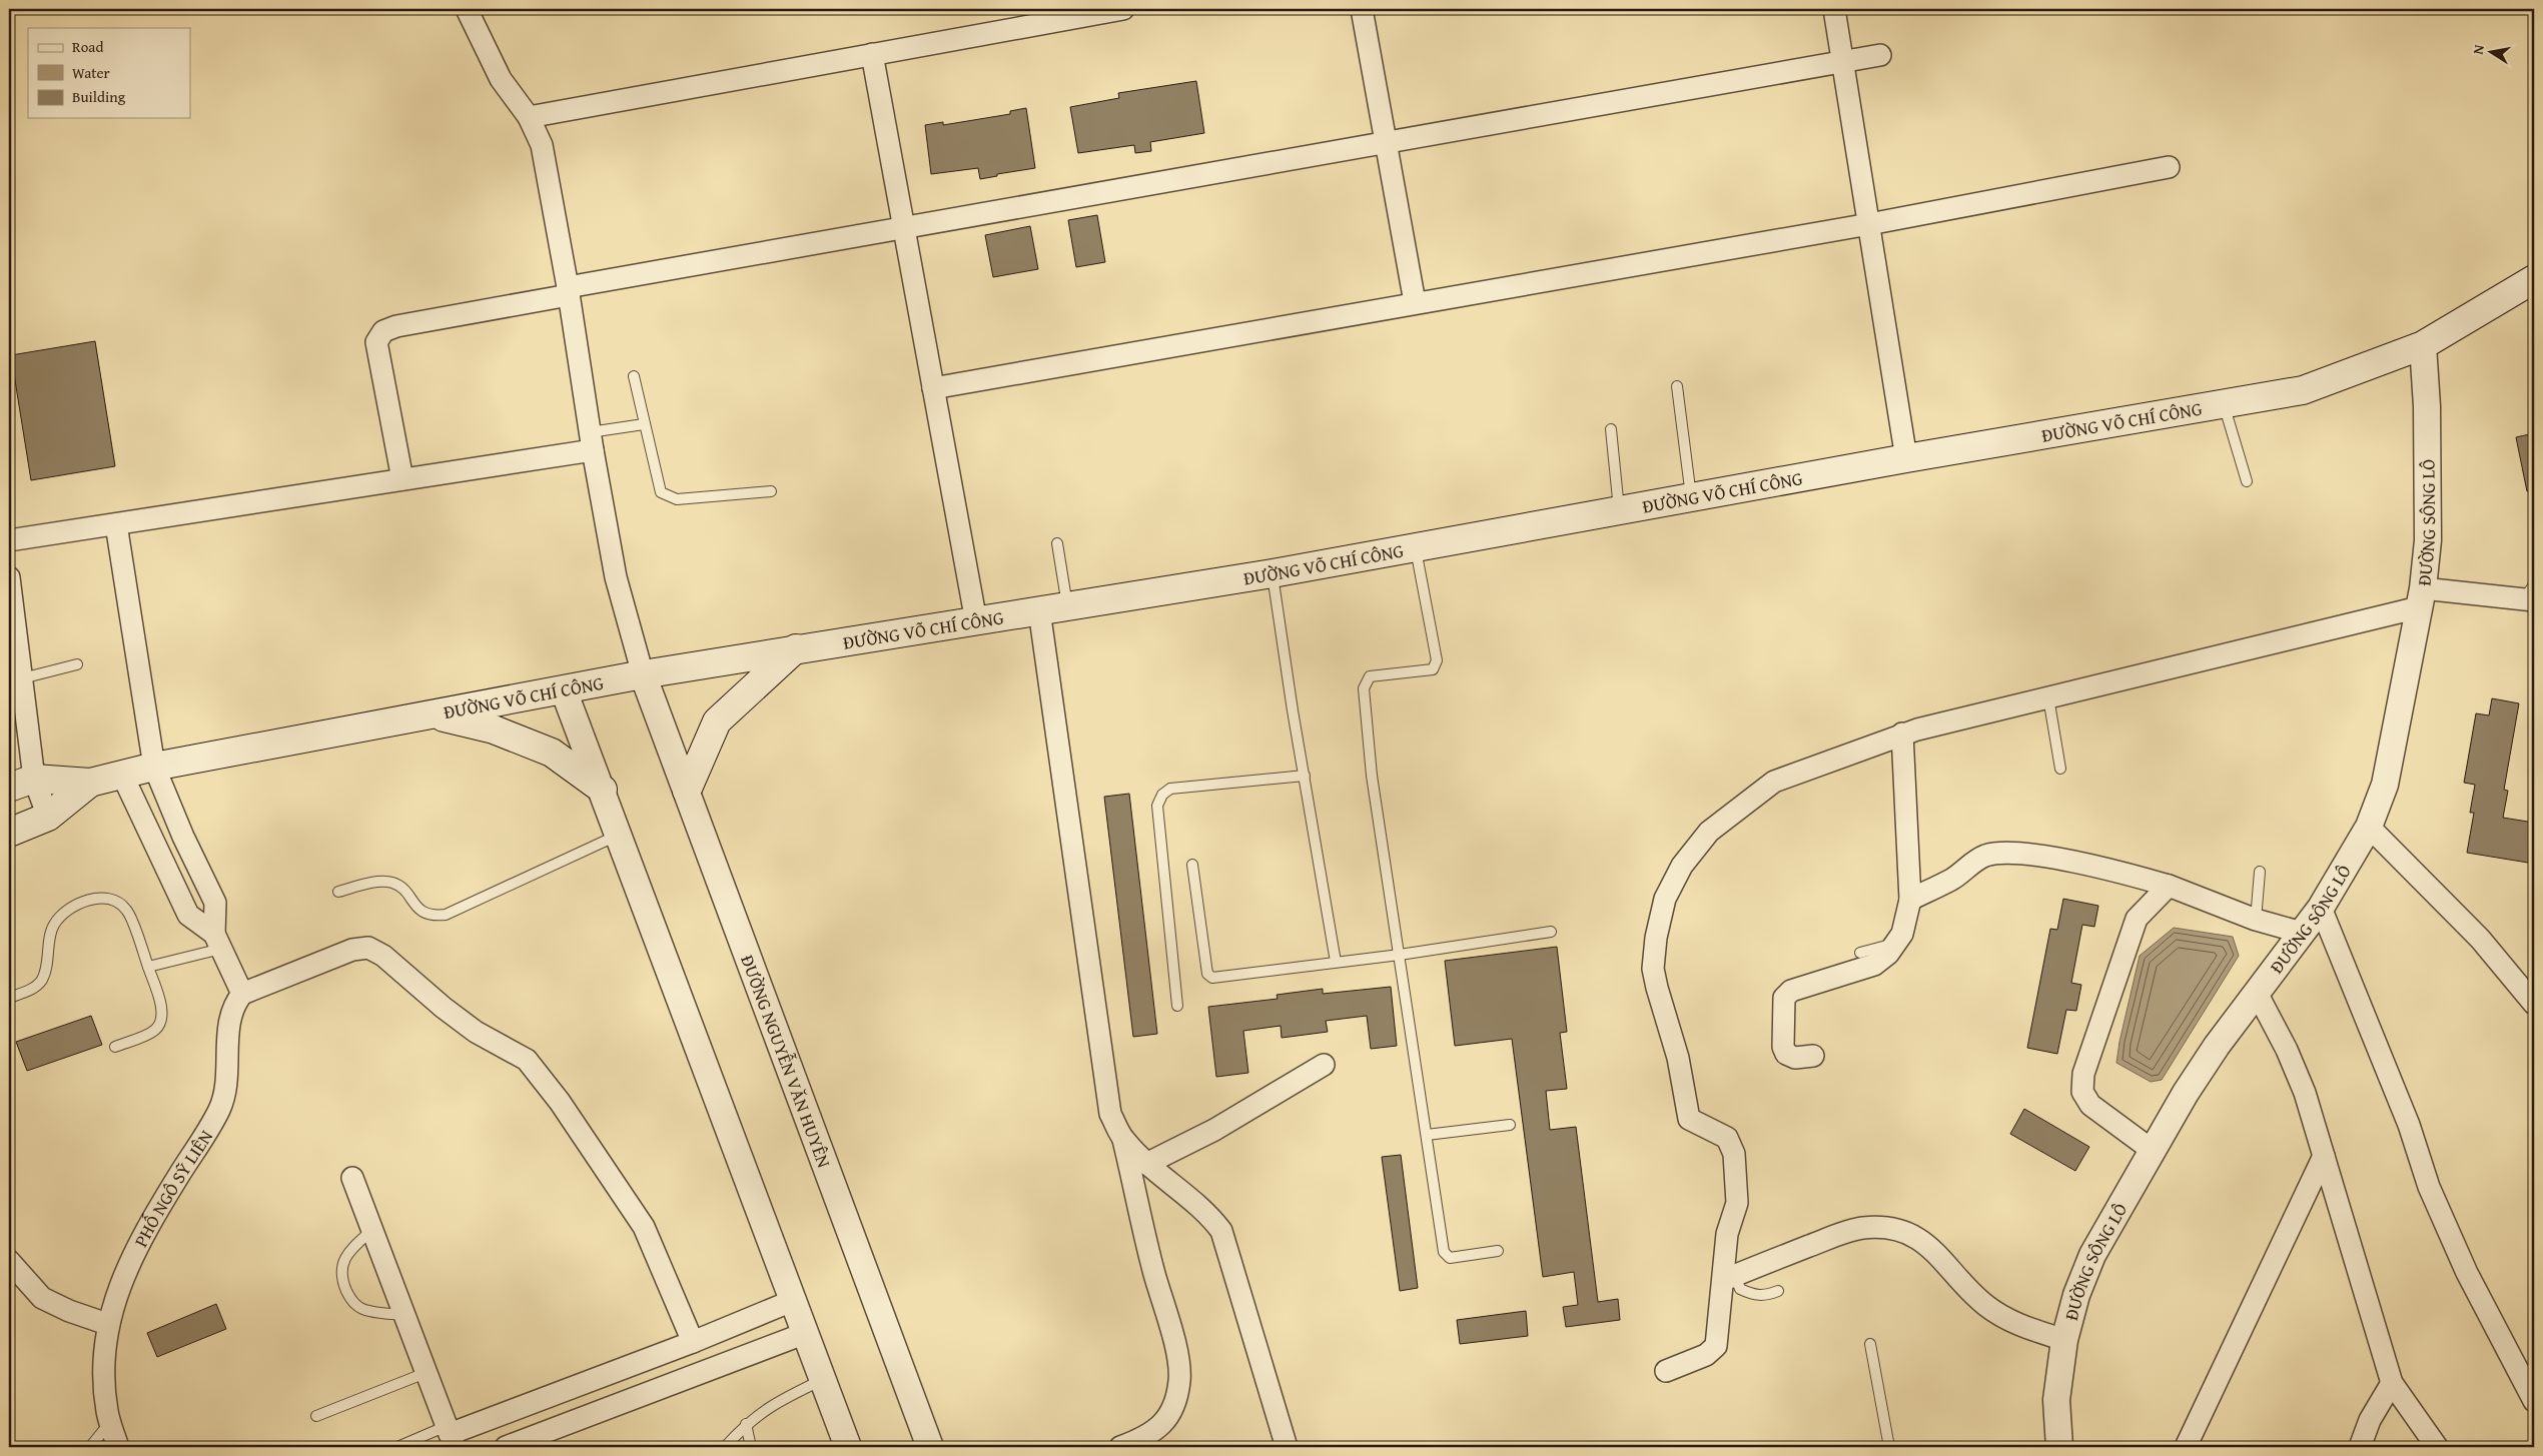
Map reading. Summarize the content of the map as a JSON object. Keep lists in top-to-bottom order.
{
  "streets": {
    "main road": ["ĐƯỜNG VÕ CHÍ CÔNG"],
    "street": ["ĐƯỜNG SÔNG LÔ", "ĐƯỜNG NGUYỄN VĂN HUYÊN", "PHỐ NGÔ SỸ LIÊN"]
  },
  "crossings": [
    ["ĐƯỜNG VÕ CHÍ CÔNG", "ĐƯỜNG SÔNG LÔ"],
    ["ĐƯỜNG VÕ CHÍ CÔNG", "ĐƯỜNG NGUYỄN VĂN HUYÊN"]
  ],
  "legend": ["Road", "Water", "Building"],
  "north": "left"
}
